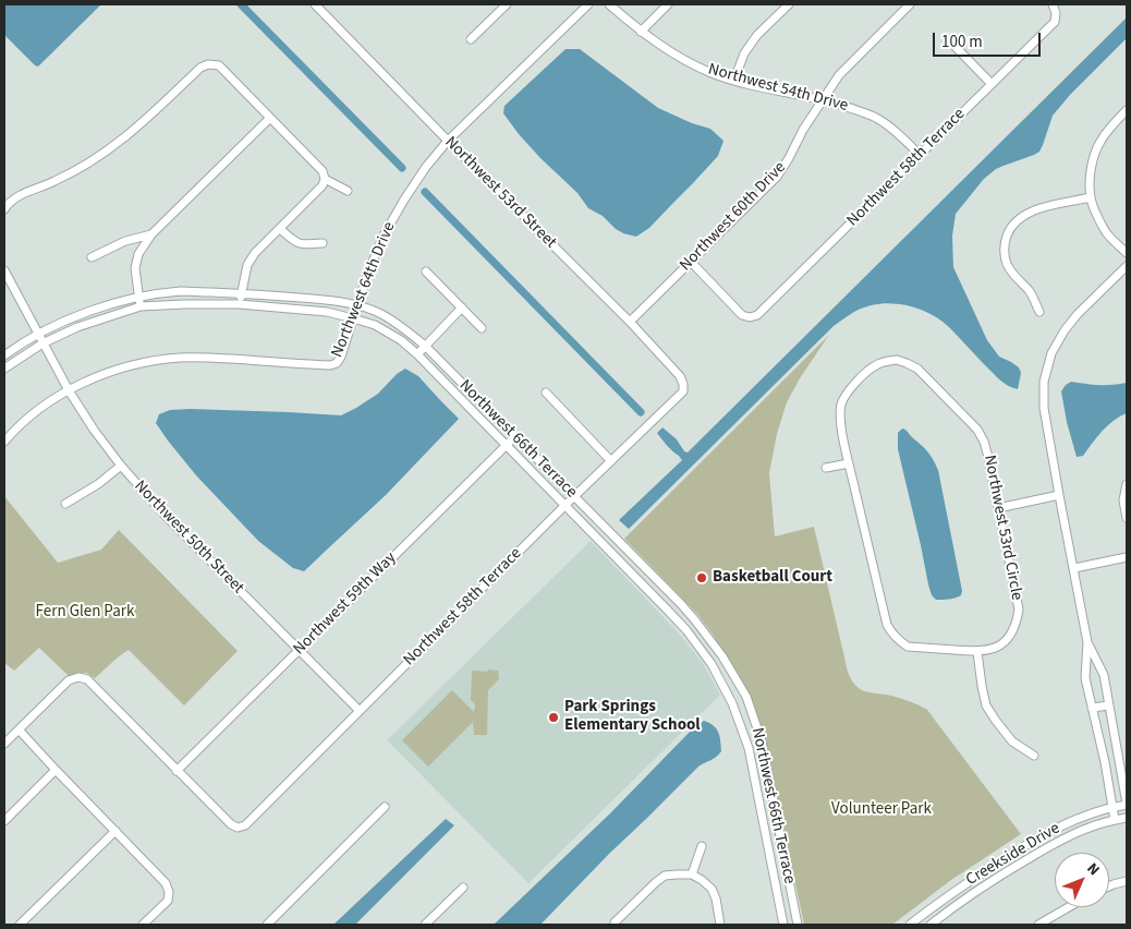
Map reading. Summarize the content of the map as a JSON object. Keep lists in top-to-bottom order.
{
  "streets": {
    "street": [
      "Northwest 54th Drive",
      "Northwest 58th Terrace",
      "Northwest 53rd Street",
      "Northwest 60th Drive",
      "Northwest 64th Drive",
      "Northwest 66th Terrace",
      "Northwest 53rd Circle",
      "Northwest 50th Street",
      "Northwest 59th Way",
      "Creekside Drive"
    ]
  },
  "crossings": [
    ["Northwest 54th Drive", "Northwest 58th Terrace"],
    ["Northwest 54th Drive", "Northwest 60th Drive"],
    ["Northwest 58th Terrace", "Northwest 53rd Street"],
    ["Northwest 58th Terrace", "Northwest 60th Drive"],
    ["Northwest 58th Terrace", "Northwest 66th Terrace"],
    ["Northwest 58th Terrace", "Northwest 50th Street"],
    ["Northwest 58th Terrace", "Northwest 59th Way"],
    ["Northwest 53rd Street", "Northwest 60th Drive"],
    ["Northwest 53rd Street", "Northwest 64th Drive"],
    ["Northwest 64th Drive", "Northwest 66th Terrace"],
    ["Northwest 64th Drive", "Northwest 50th Street"],
    ["Northwest 66th Terrace", "Northwest 50th Street"],
    ["Northwest 66th Terrace", "Northwest 59th Way"],
    ["Northwest 50th Street", "Northwest 59th Way"]
  ],
  "parks": ["Fern Glen Park", "Volunteer Park"],
  "places": ["Basketball Court", "Park Springs Elementary School"],
  "scale_bar": "100 m",
  "north": "top right"
}
